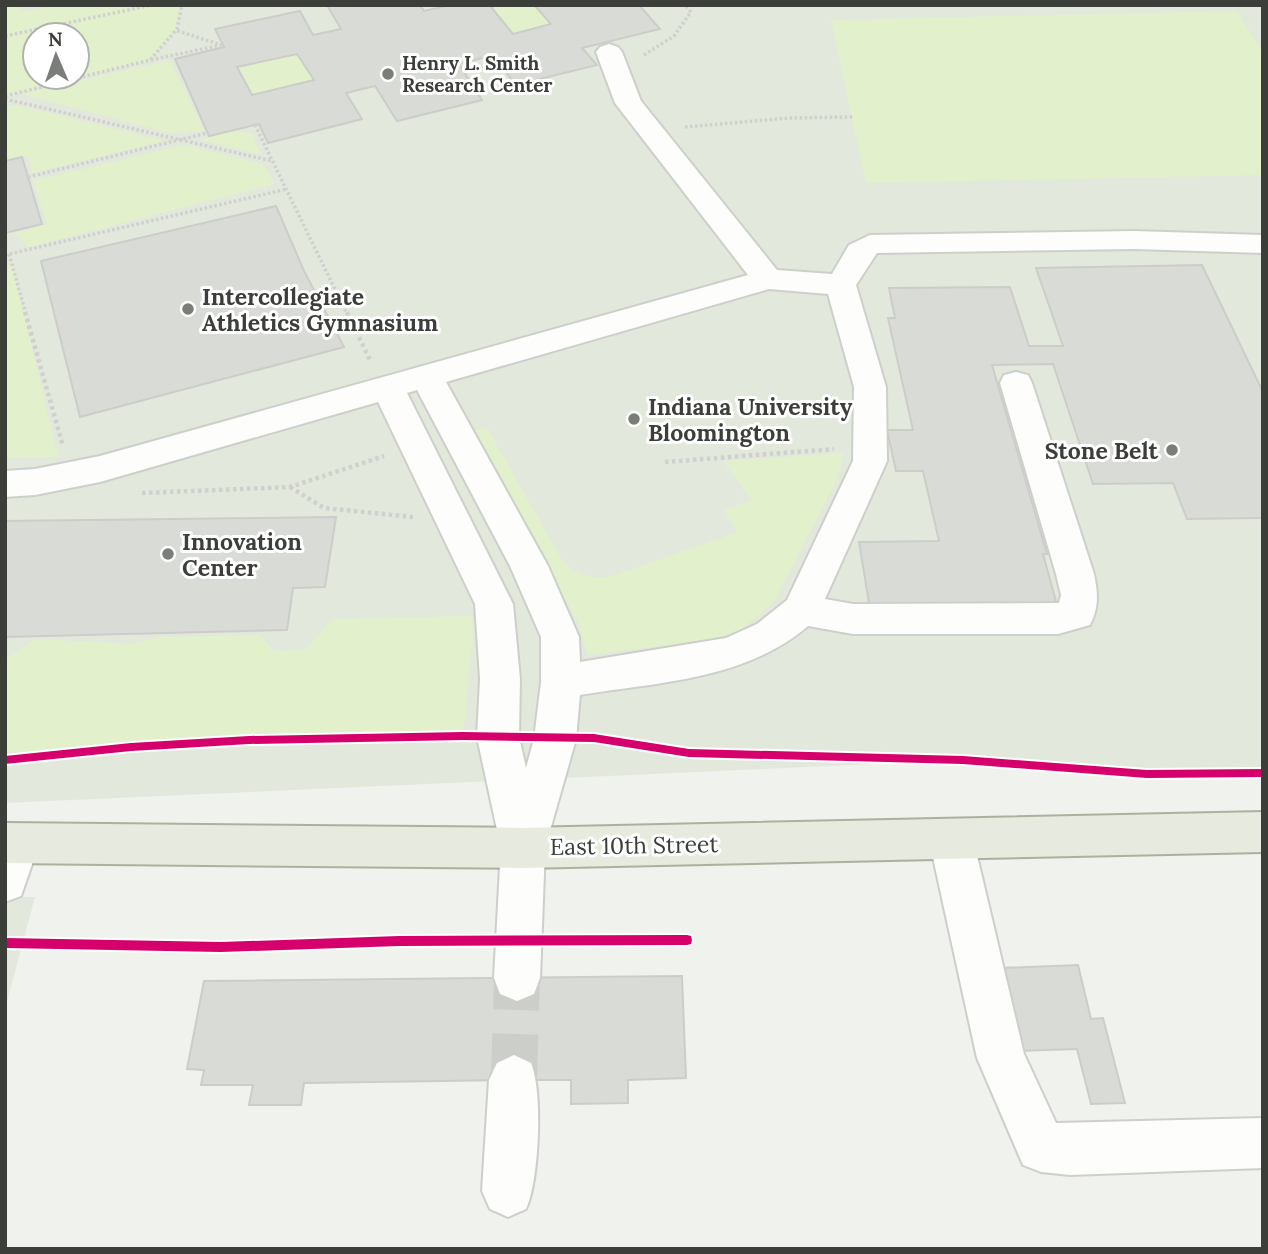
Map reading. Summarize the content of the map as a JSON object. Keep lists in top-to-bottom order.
{
  "streets": {
    "main road": ["East 10th Street"]
  },
  "places": [
    "Henry L. Smith Research Center",
    "Intercollegiate Athletics Gymnasium",
    "Indiana University Bloomington",
    "Stone Belt",
    "Innovation Center"
  ],
  "north": "top"
}
